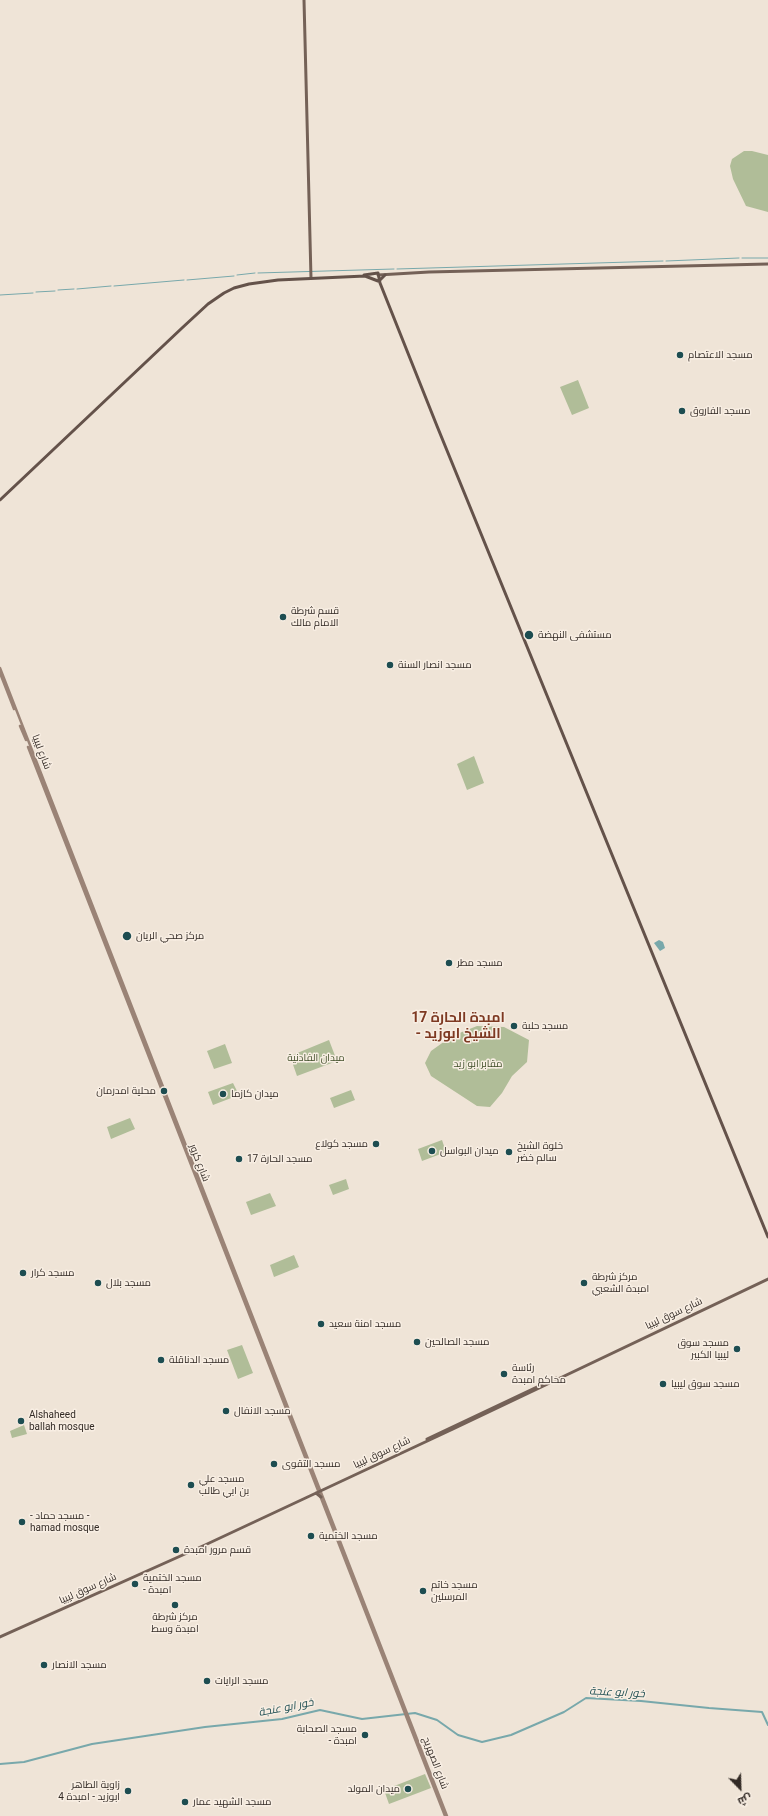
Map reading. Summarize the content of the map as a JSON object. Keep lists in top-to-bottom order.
{
  "streets": {
    "main road": [
      "شارع ليبيا",
      "شارع كرور",
      "شارع سوق ليبيا",
      "شارع الصهريج"
    ]
  },
  "crossings": [
    ["شارع ليبيا", "شارع كرور"],
    ["شارع كرور", "شارع سوق ليبيا"],
    ["شارع كرور", "شارع الصهريج"]
  ],
  "districts": ["امبدة الحارة 17 - الشيخ ابوزيد"],
  "water": ["خور ابو عنجة"],
  "parks": ["ميدان الفادنية", "مقابر ابو زيد"],
  "places": [
    "مسجد الاعتصام",
    "مسجد الفاروق",
    "قسم شرطة الامام مالك",
    "مستشفى النهضة",
    "مسجد انصار السنة",
    "مركز صحي الريان",
    "مسجد مطر",
    "مسجد حلبة",
    "محلية امدرمان",
    "ميدان كازما",
    "مسجد كولاع",
    "ميدان البواسل",
    "خلوة الشيخ سالم خضر",
    "مسجد الحارة 17",
    "مسجد كرار",
    "مسجد بلال",
    "مركز شرطة امبدة الشعبي",
    "مسجد امنة سعيد",
    "مسجد الصالحين",
    "مسجد سوق ليبيا الكبير",
    "مسجد الدناقلة",
    "رئاسة محاكم امبدة",
    "مسجد سوق ليبيا",
    "مسجد الانفال",
    "Alshaheed ballah mosque",
    "مسجد التقوى",
    "مسجد علي بن ابي طالب",
    "- مسجد حماد - hamad mosque",
    "مسجد الختمية",
    "قسم مرور امبدة",
    "مسجد الختمية - امبدة",
    "مسجد خاتم المرسلين",
    "مركز شرطة امبدة وسط",
    "مسجد الانصار",
    "مسجد الرايات",
    "مسجد الصحابة - امبدة",
    "ميدان المولد",
    "زاوية الطاهر ابوزيد - امبدة 4",
    "مسجد الشهيد عمار"
  ],
  "north": "bottom right"
}
